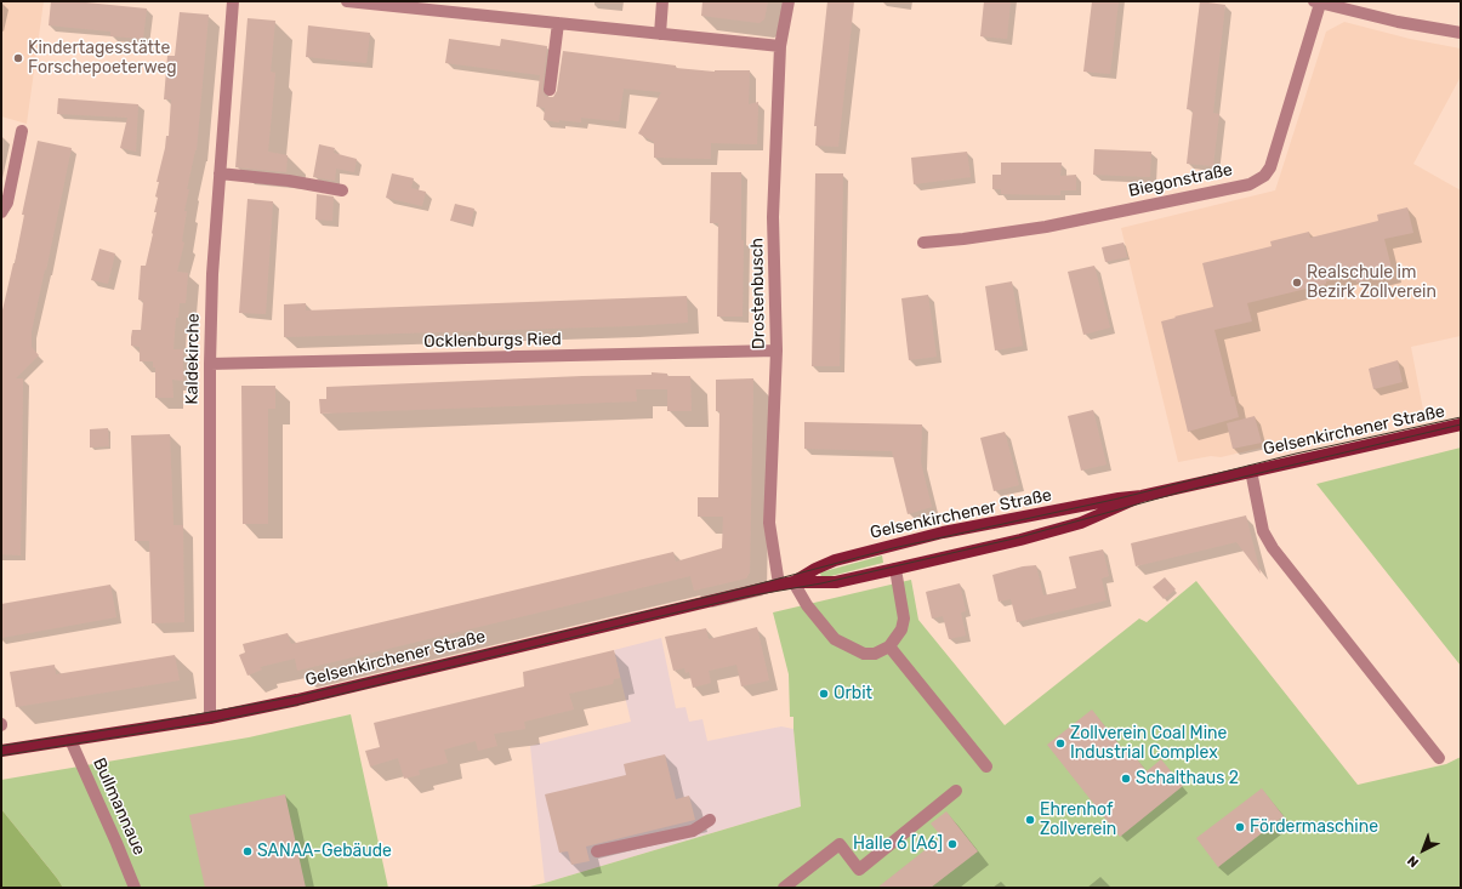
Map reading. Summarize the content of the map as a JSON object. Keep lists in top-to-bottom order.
{
  "streets": {
    "main road": ["Gelsenkirchener Straße"],
    "street": [
      "Biegonstraße",
      "Drostenbusch",
      "Ocklenburgs Ried",
      "Kaldekirche",
      "Bullmannaue"
    ]
  },
  "crossings": [
    ["Drostenbusch", "Ocklenburgs Ried"],
    ["Drostenbusch", "Gelsenkirchener Straße"],
    ["Ocklenburgs Ried", "Kaldekirche"],
    ["Kaldekirche", "Gelsenkirchener Straße"],
    ["Gelsenkirchener Straße", "Bullmannaue"]
  ],
  "places": [
    "Kindertagesstätte Forschepoeterweg",
    "Realschule im Bezirk Zollverein",
    "Orbit",
    "Zollverein Coal Mine Industrial Complex",
    "Schalthaus 2",
    "Ehrenhof Zollverein",
    "Fördermaschine",
    "Halle 6 [A6]",
    "SANAA-Gebäude"
  ],
  "north": "bottom left"
}
